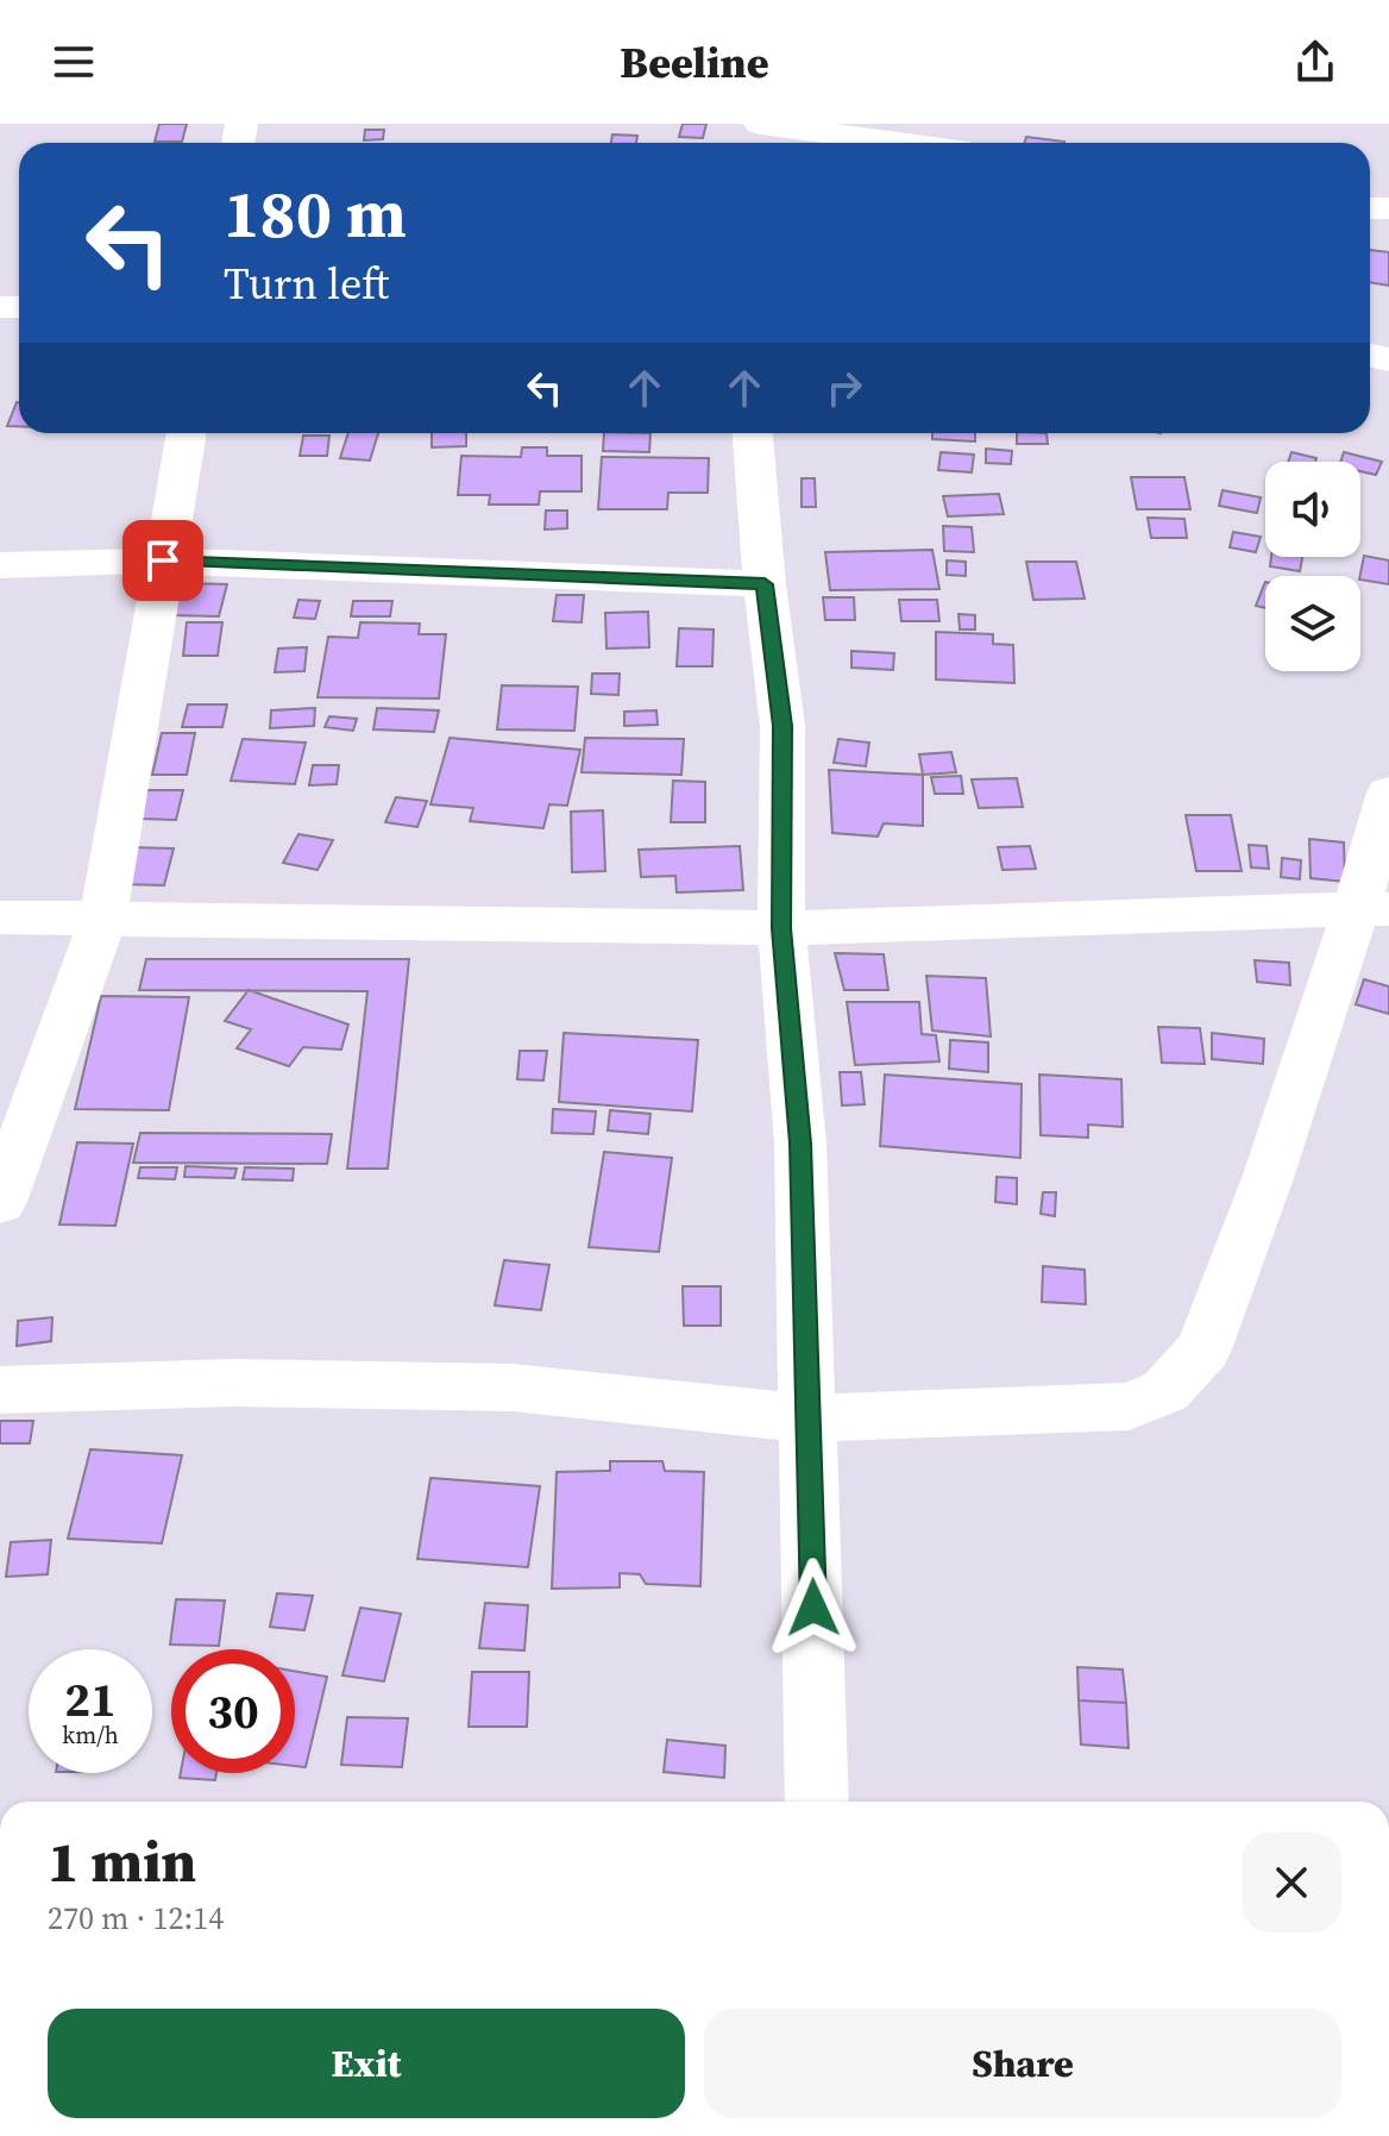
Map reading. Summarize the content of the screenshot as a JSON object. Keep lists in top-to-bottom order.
{
  "page": {
    "header": "Beeline",
    "turn": ["180 m", "Turn left"],
    "speed": "21 km/h",
    "limit": "30",
    "heading": ["1 min", "270 m · 12:14"],
    "buttons": ["Exit", "Share"]
  }
}
